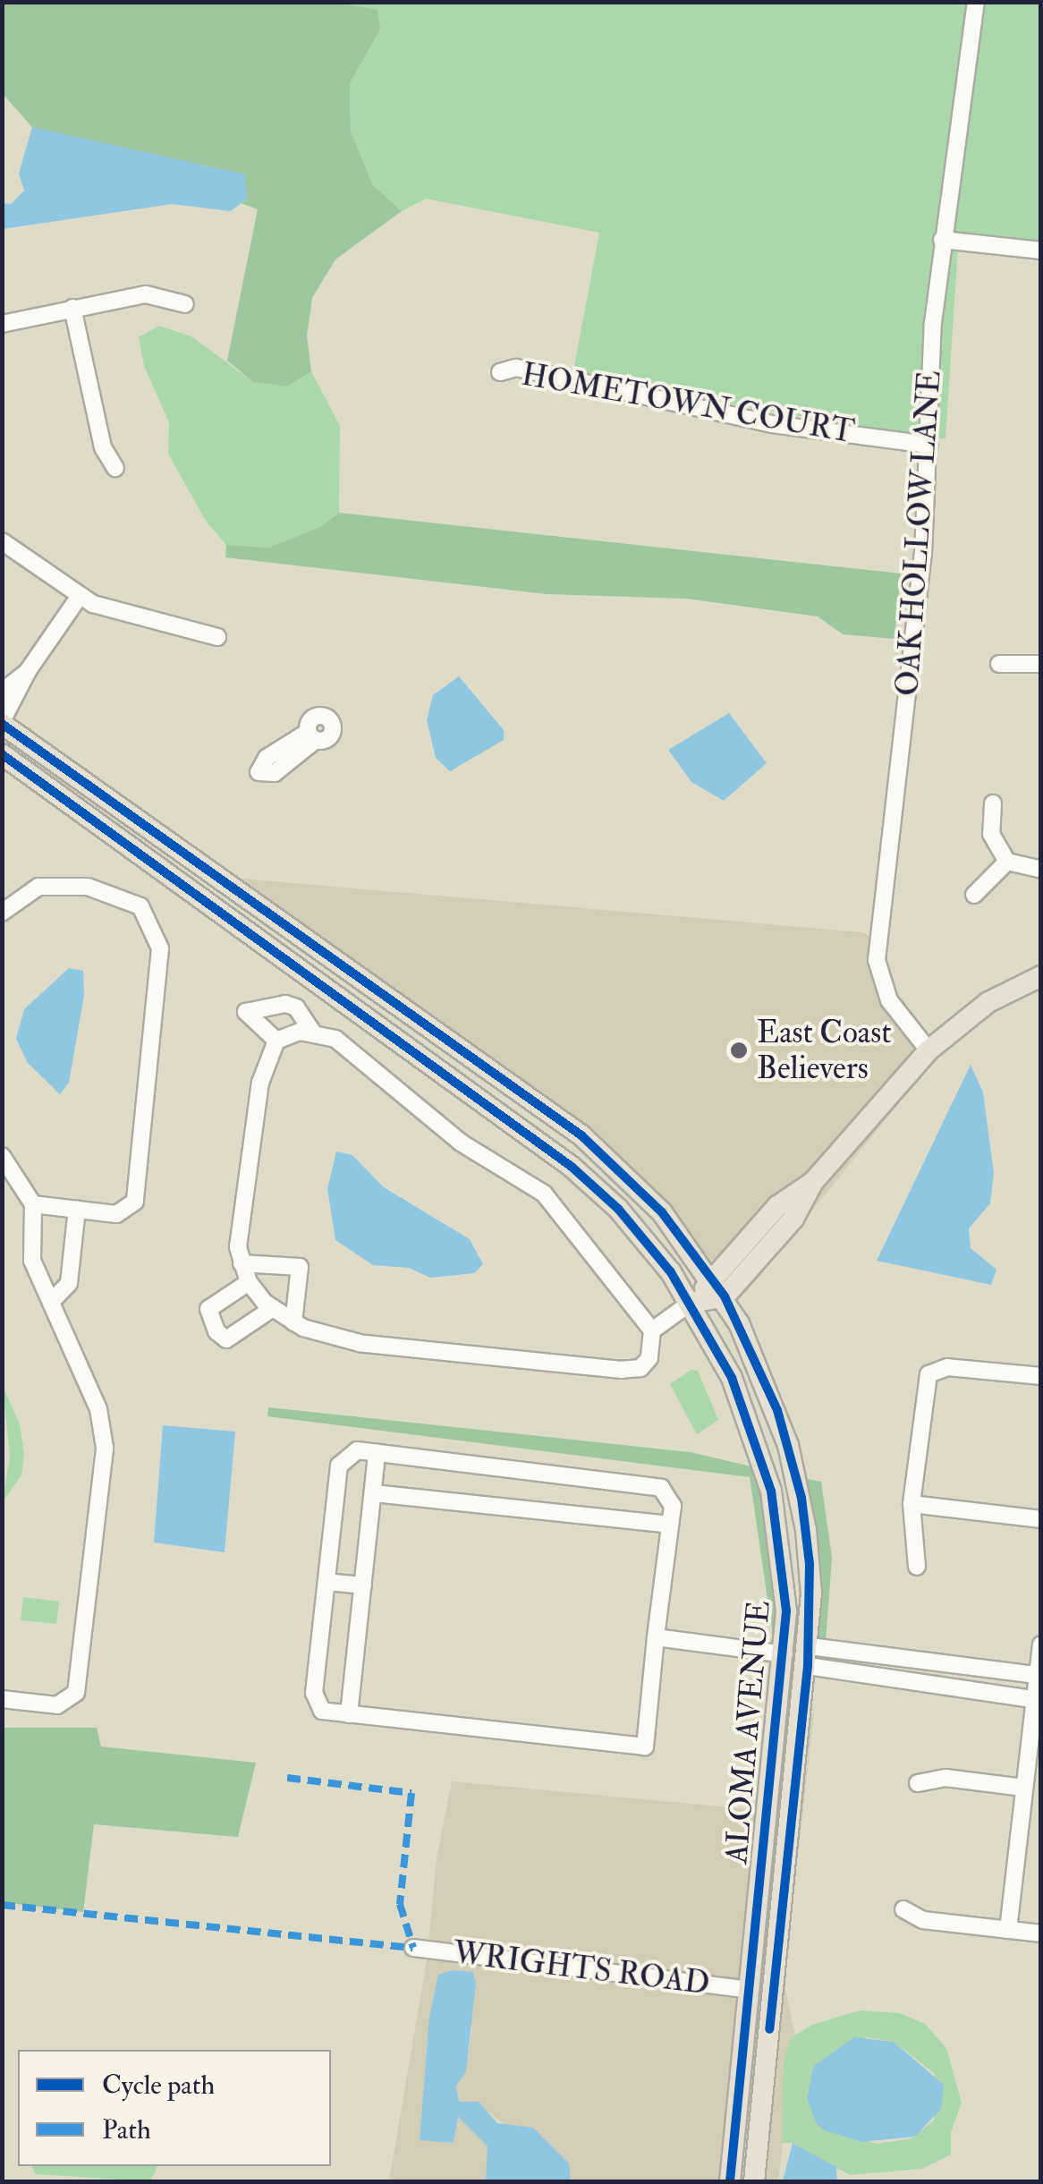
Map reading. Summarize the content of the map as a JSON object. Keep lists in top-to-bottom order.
{
  "streets": {
    "main road": ["ALOMA AVENUE"],
    "street": ["HOMETOWN COURT", "OAK HOLLOW LANE", "WRIGHTS ROAD"]
  },
  "crossings": [
    ["HOMETOWN COURT", "OAK HOLLOW LANE"],
    ["ALOMA AVENUE", "WRIGHTS ROAD"]
  ],
  "places": ["East Coast Believers"],
  "legend": ["Cycle path", "Path"]
}
